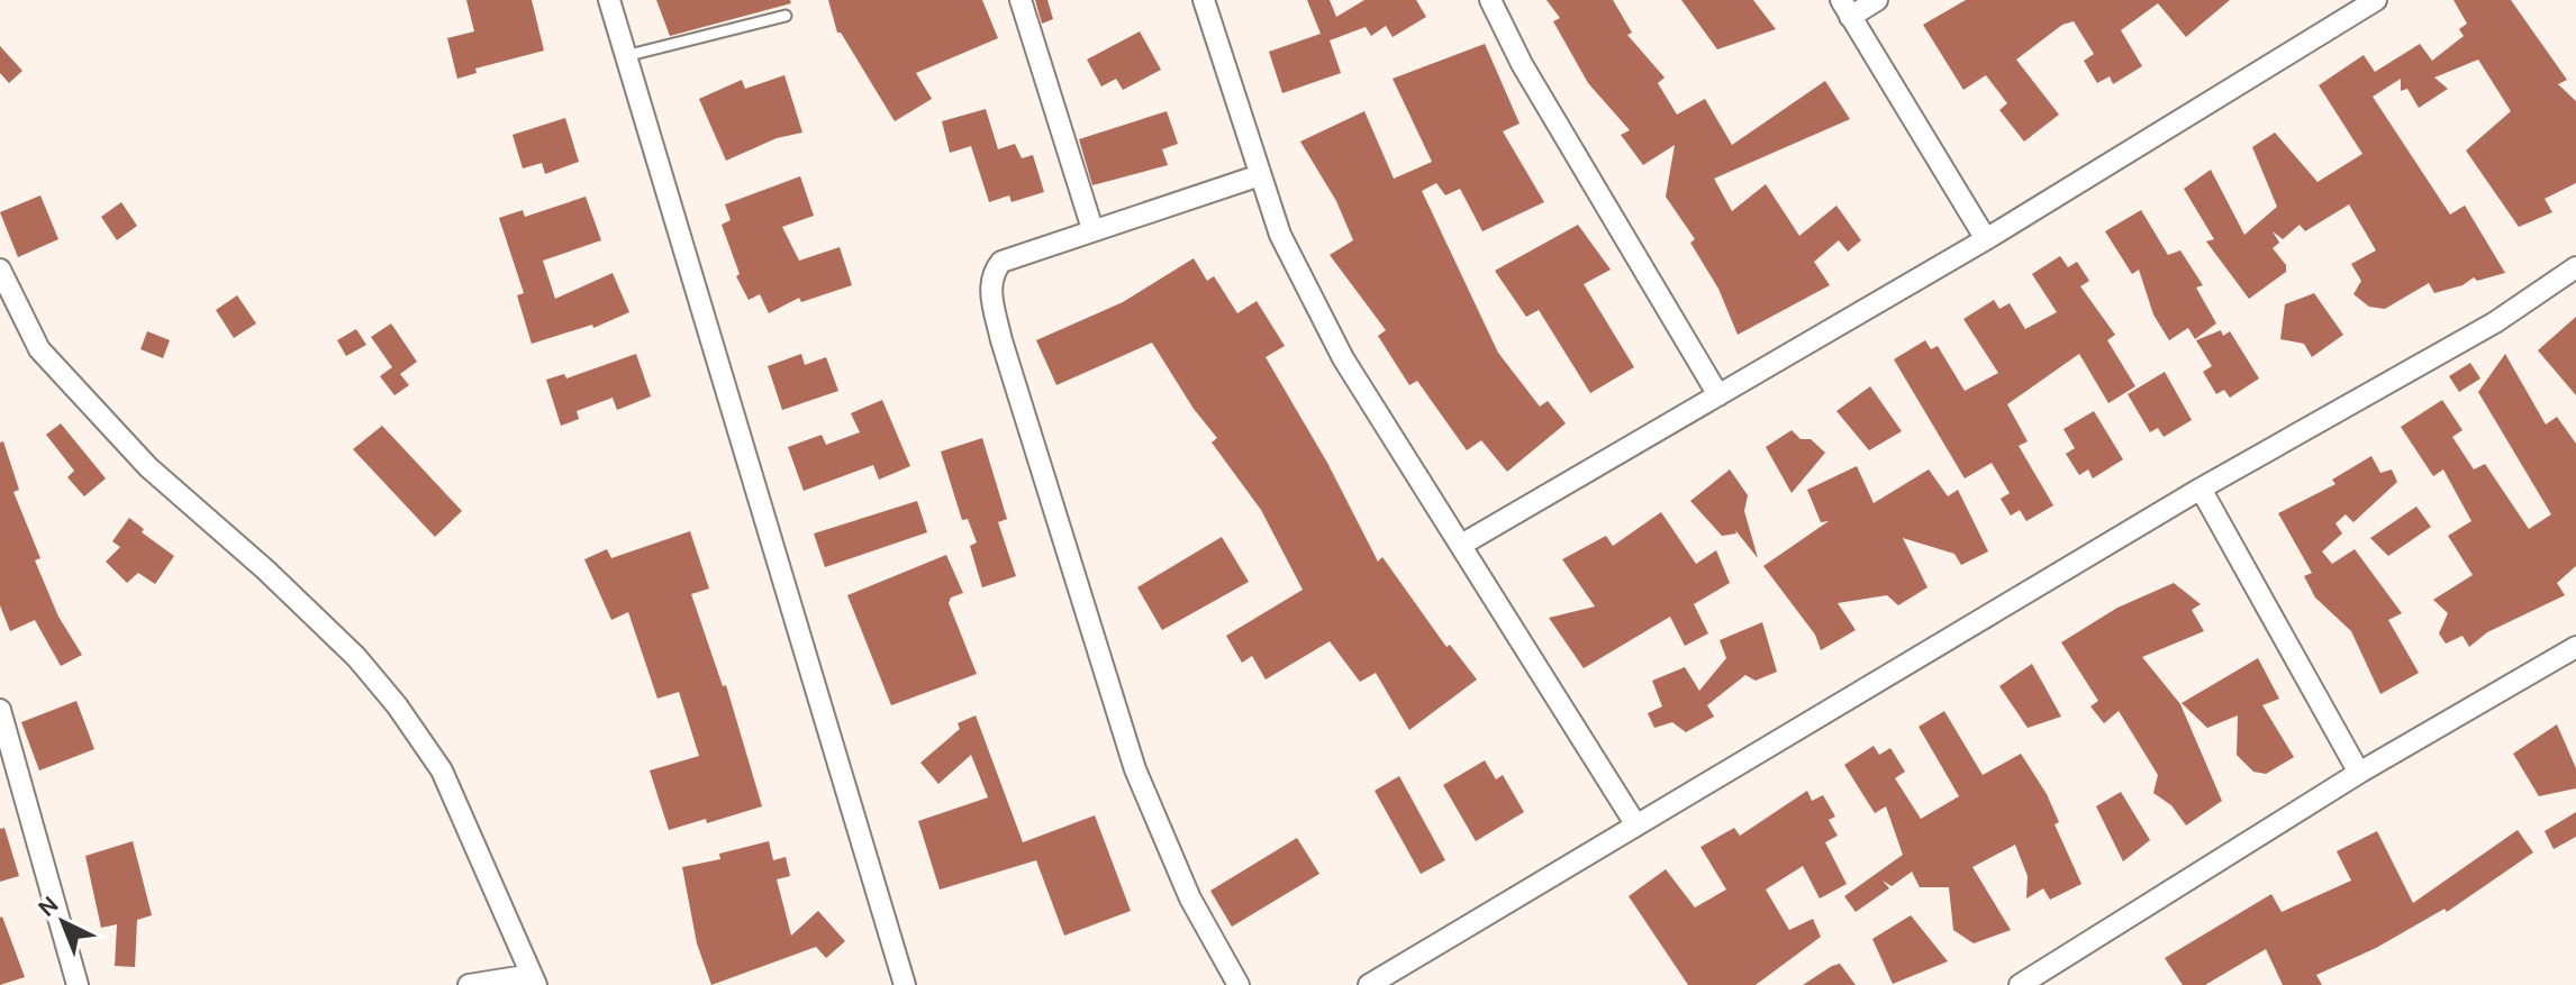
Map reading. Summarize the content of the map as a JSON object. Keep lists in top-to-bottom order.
{
  "north": "top left"
}
